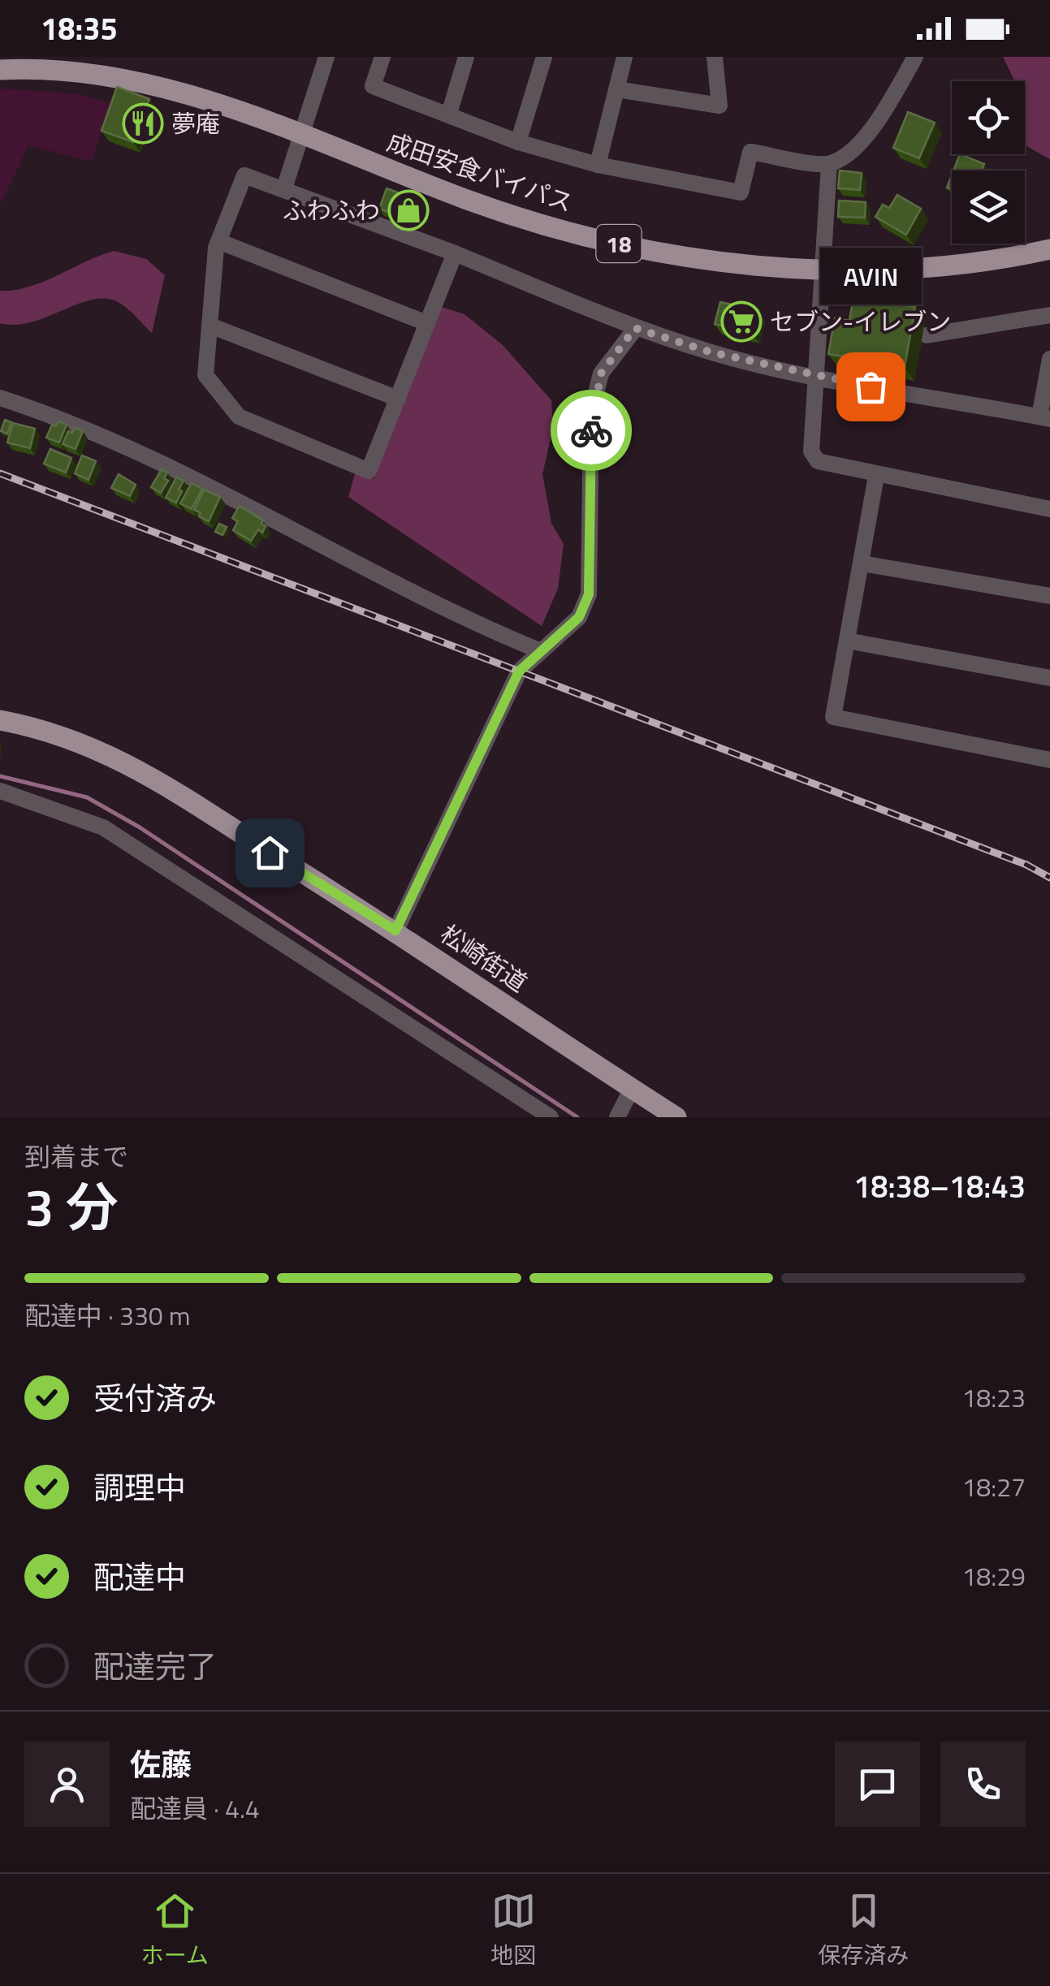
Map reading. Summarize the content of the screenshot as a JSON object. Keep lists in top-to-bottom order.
{
  "streets": {
    "main road": ["成田安食バイパス", "18", "松崎街道"]
  },
  "places": {
    "restaurant": ["夢庵"],
    "shop": ["ふわふわ"],
    "supermarket": ["セブン-イレブン"],
    "other": ["AVIN"]
  },
  "page": {
    "status": "18:35",
    "bubble": "AVIN",
    "heading": ["3 分", "到着まで", "18:38–18:43"],
    "panel": ["佐藤", "配達員 · 4.4"],
    "bar": "配達中 · 330 m",
    "list": [
      ["受付済み", "18:23"],
      ["調理中", "18:27"],
      ["配達中", "18:29"],
      "配達完了"
    ],
    "tabs": ["ホーム", "地図", "保存済み"]
  }
}
